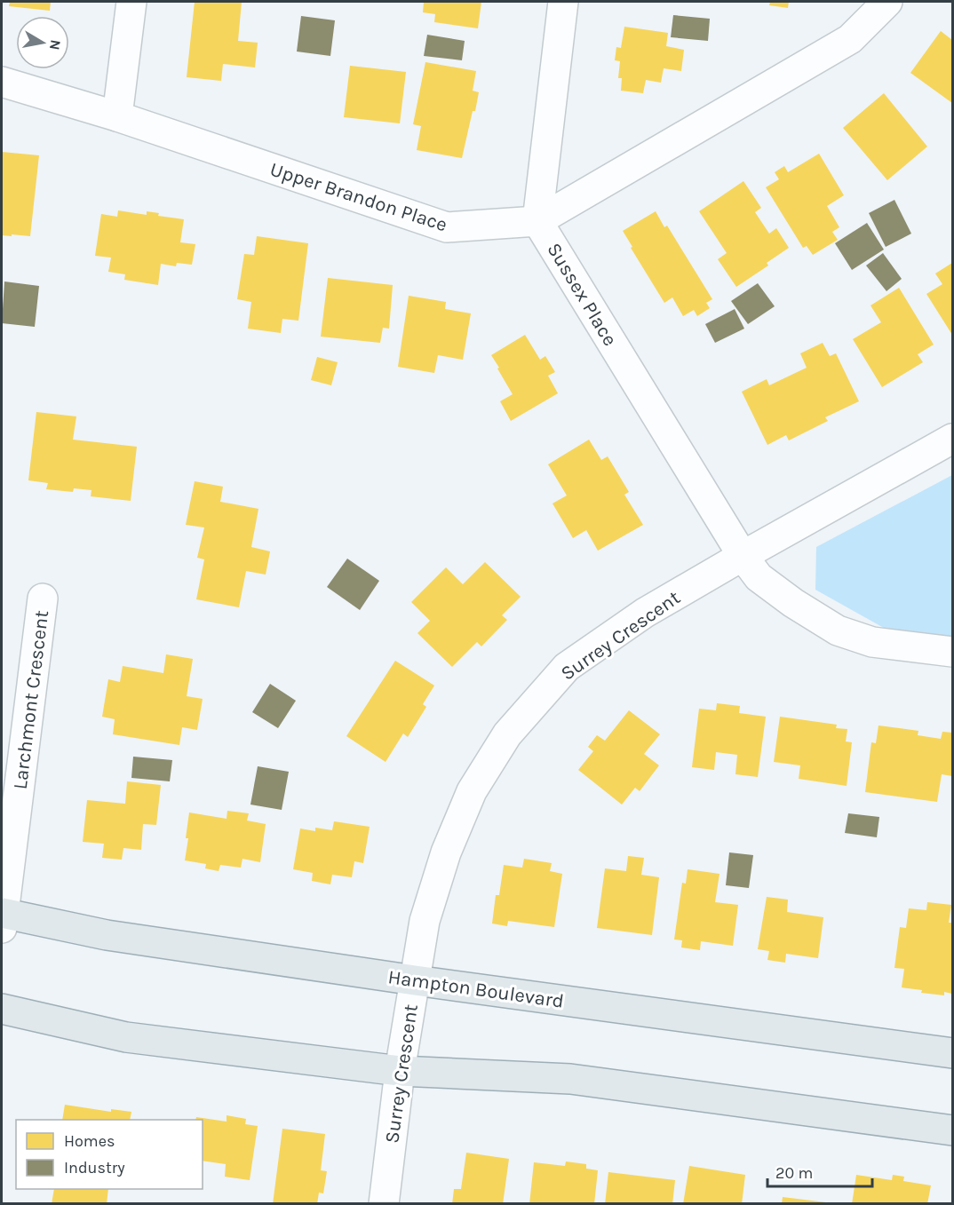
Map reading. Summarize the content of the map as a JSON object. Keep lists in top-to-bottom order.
{
  "streets": {
    "main road": ["Hampton Boulevard"],
    "street": [
      "Upper Brandon Place",
      "Sussex Place",
      "Surrey Crescent",
      "Larchmont Crescent"
    ]
  },
  "crossings": [
    ["Upper Brandon Place", "Sussex Place"],
    ["Sussex Place", "Surrey Crescent"],
    ["Surrey Crescent", "Hampton Boulevard"],
    ["Larchmont Crescent", "Hampton Boulevard"]
  ],
  "legend": ["Homes", "Industry"],
  "scale_bar": "20 m",
  "north": "right"
}
